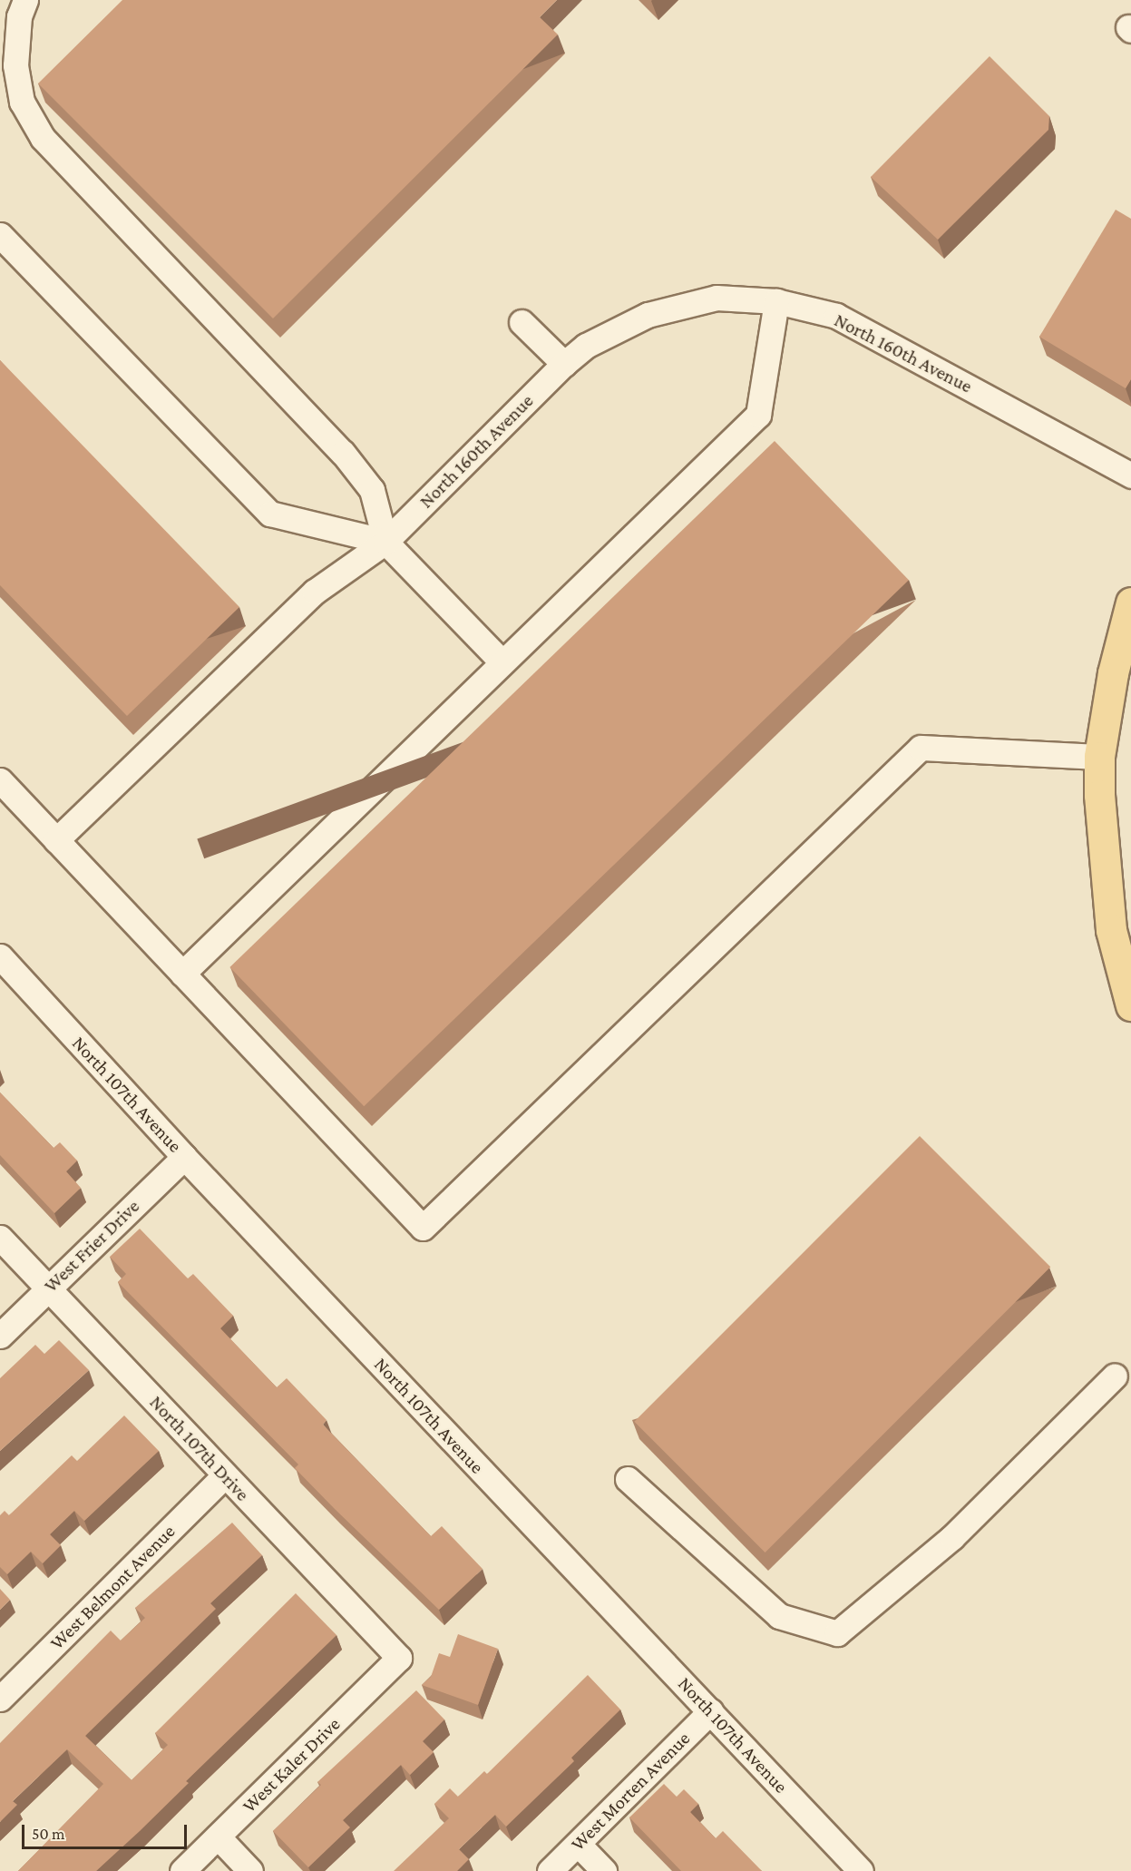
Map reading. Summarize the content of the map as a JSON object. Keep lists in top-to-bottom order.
{
  "streets": {
    "street": [
      "North 160th Avenue",
      "North 107th Avenue",
      "West Frier Drive",
      "North 107th Drive",
      "West Belmont Avenue",
      "West Kaler Drive",
      "West Morten Avenue"
    ]
  },
  "crossings": [
    ["North 107th Avenue", "West Frier Drive"],
    ["North 107th Avenue", "West Morten Avenue"],
    ["West Frier Drive", "North 107th Drive"],
    ["North 107th Drive", "West Belmont Avenue"],
    ["North 107th Drive", "West Kaler Drive"]
  ],
  "scale_bar": "50 m"
}
